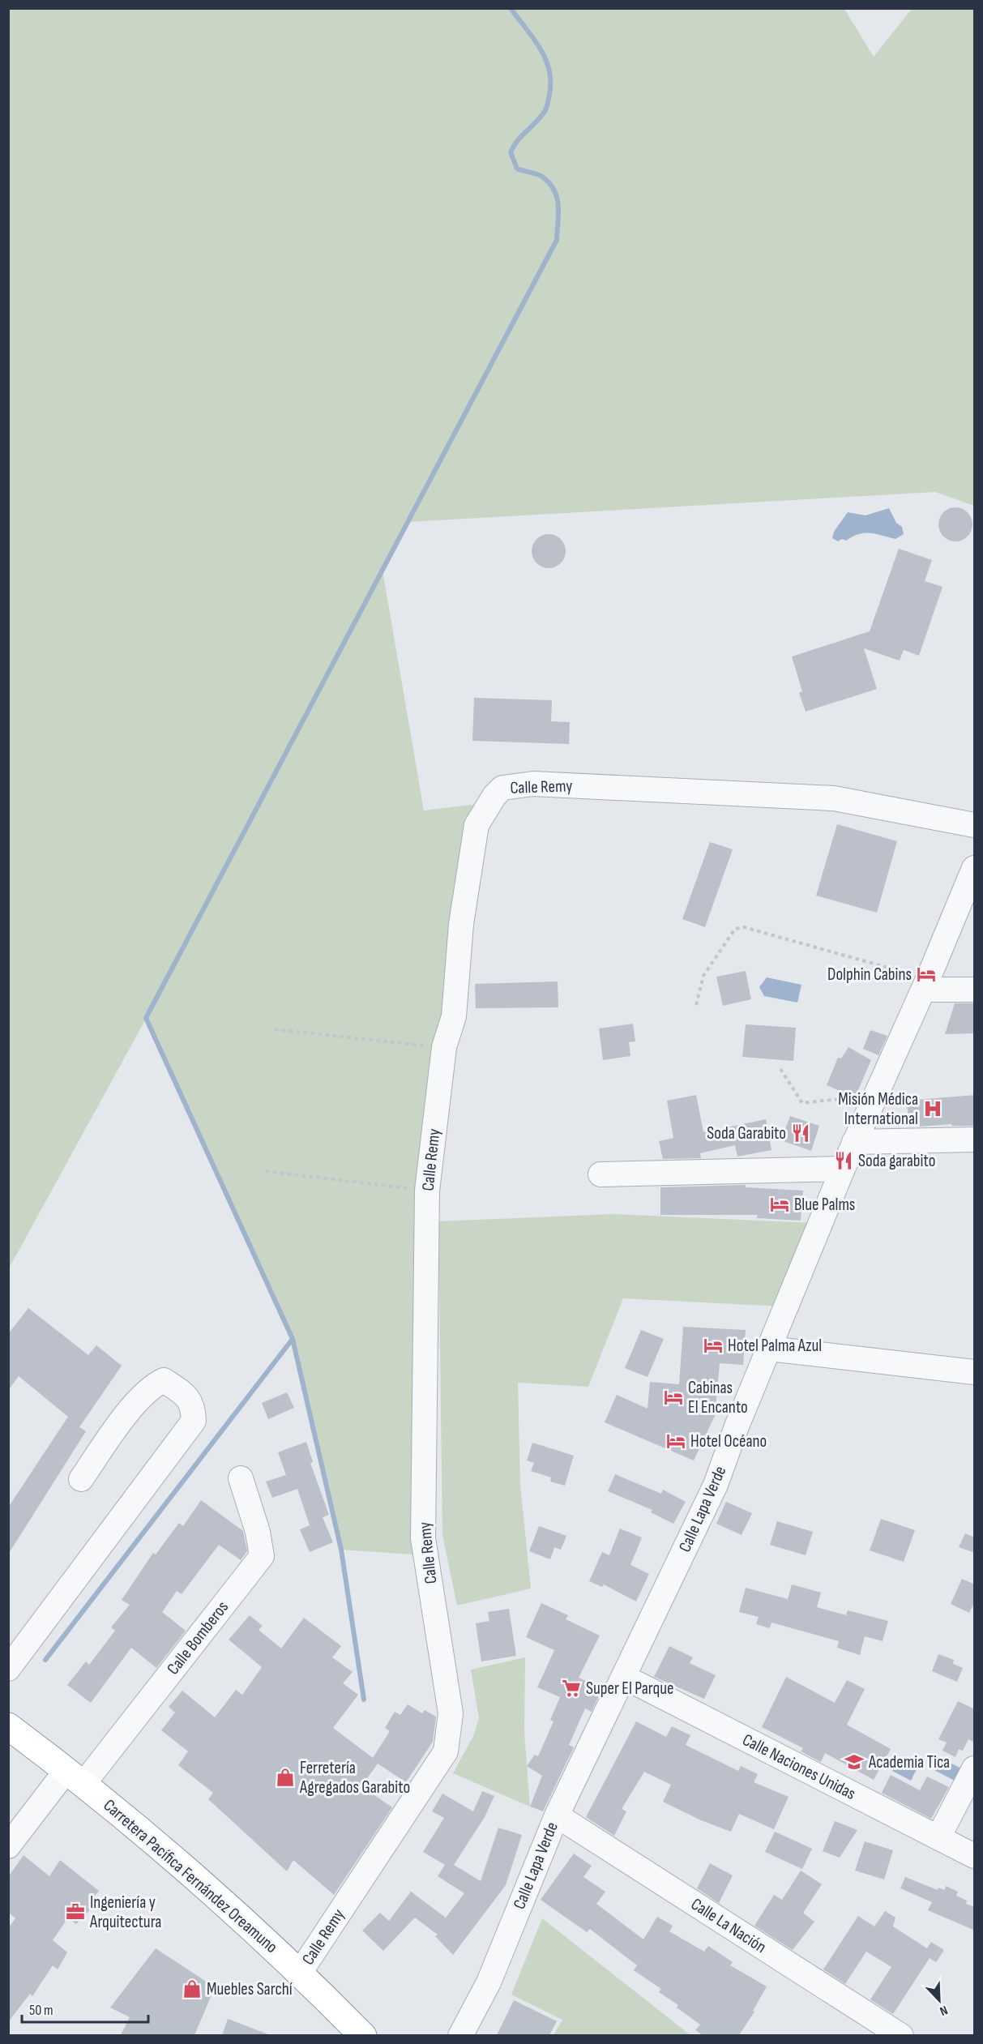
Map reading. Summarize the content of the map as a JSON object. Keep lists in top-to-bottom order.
{
  "streets": {
    "highway": ["Carretera Pacífica Fernández Oreamuno"],
    "street": [
      "Calle Remy",
      "Calle Lapa Verde",
      "Calle Bomberos",
      "Calle Naciones Unidas",
      "Calle La Nación"
    ]
  },
  "crossings": [
    ["Calle Remy", "Carretera Pacífica Fernández Oreamuno"],
    ["Calle Lapa Verde", "Calle Naciones Unidas"],
    ["Calle Lapa Verde", "Calle La Nación"],
    ["Calle Bomberos", "Carretera Pacífica Fernández Oreamuno"]
  ],
  "places": {
    "hotel": [
      "Dolphin Cabins",
      "Blue Palms",
      "Hotel Palma Azul",
      "Cabinas El Encanto",
      "Hotel Océano"
    ],
    "hospital": ["Misión Médica International"],
    "restaurant": ["Soda Garabito", "Soda garabito"],
    "supermarket": ["Super El Parque"],
    "school or university": ["Academia Tica"],
    "shop": ["Ferretería Agregados Garabito", "Muebles Sarchí"],
    "office": ["Ingeniería y Arquitectura"]
  },
  "scale_bar": "50 m",
  "north": "bottom right"
}
